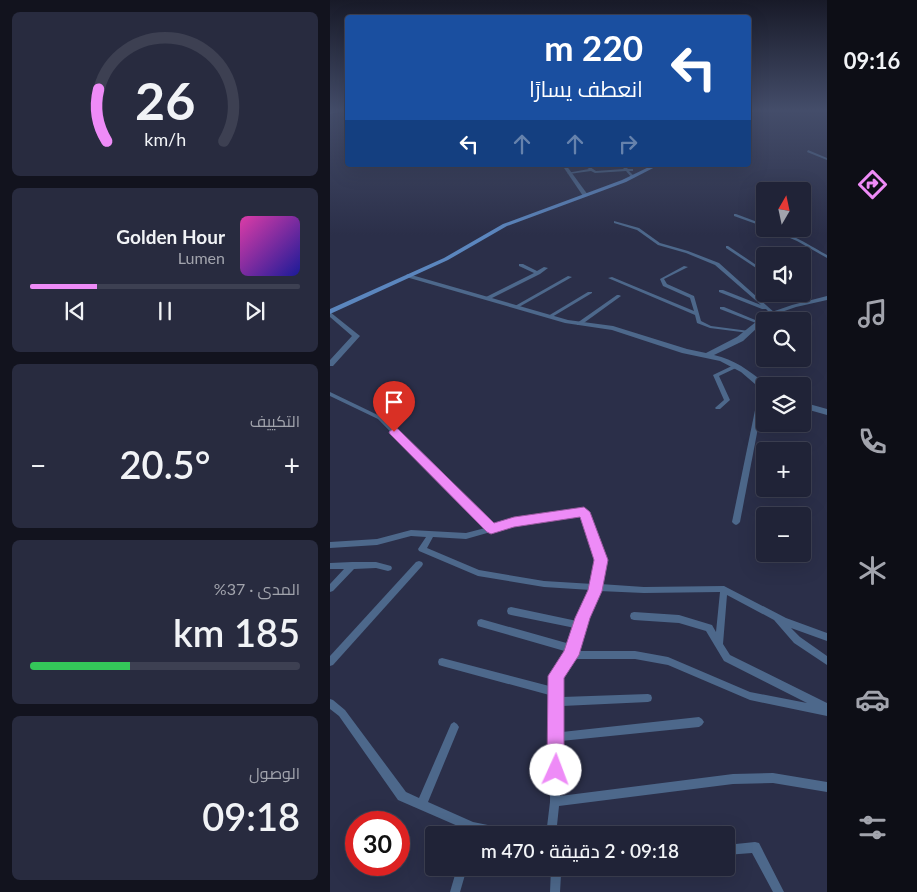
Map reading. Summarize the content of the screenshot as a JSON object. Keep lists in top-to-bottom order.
{
  "north": "top",
  "page": {
    "tabs": "09:16",
    "turn": ["220 m", "انعطف يسارًا"],
    "map_buttons": ["+", "−"],
    "song": ["Golden Hour", "Lumen"],
    "tile": [
      "التكييف",
      ["المدى · 37%", "185 km"],
      ["الوصول", "09:18"]
    ],
    "heat": ["−", "20.5°", "+"],
    "limit": "30",
    "trip": "09:18 · 2 دقيقة · 470 m",
    "gauge": ["26", "km/h"]
  }
}
